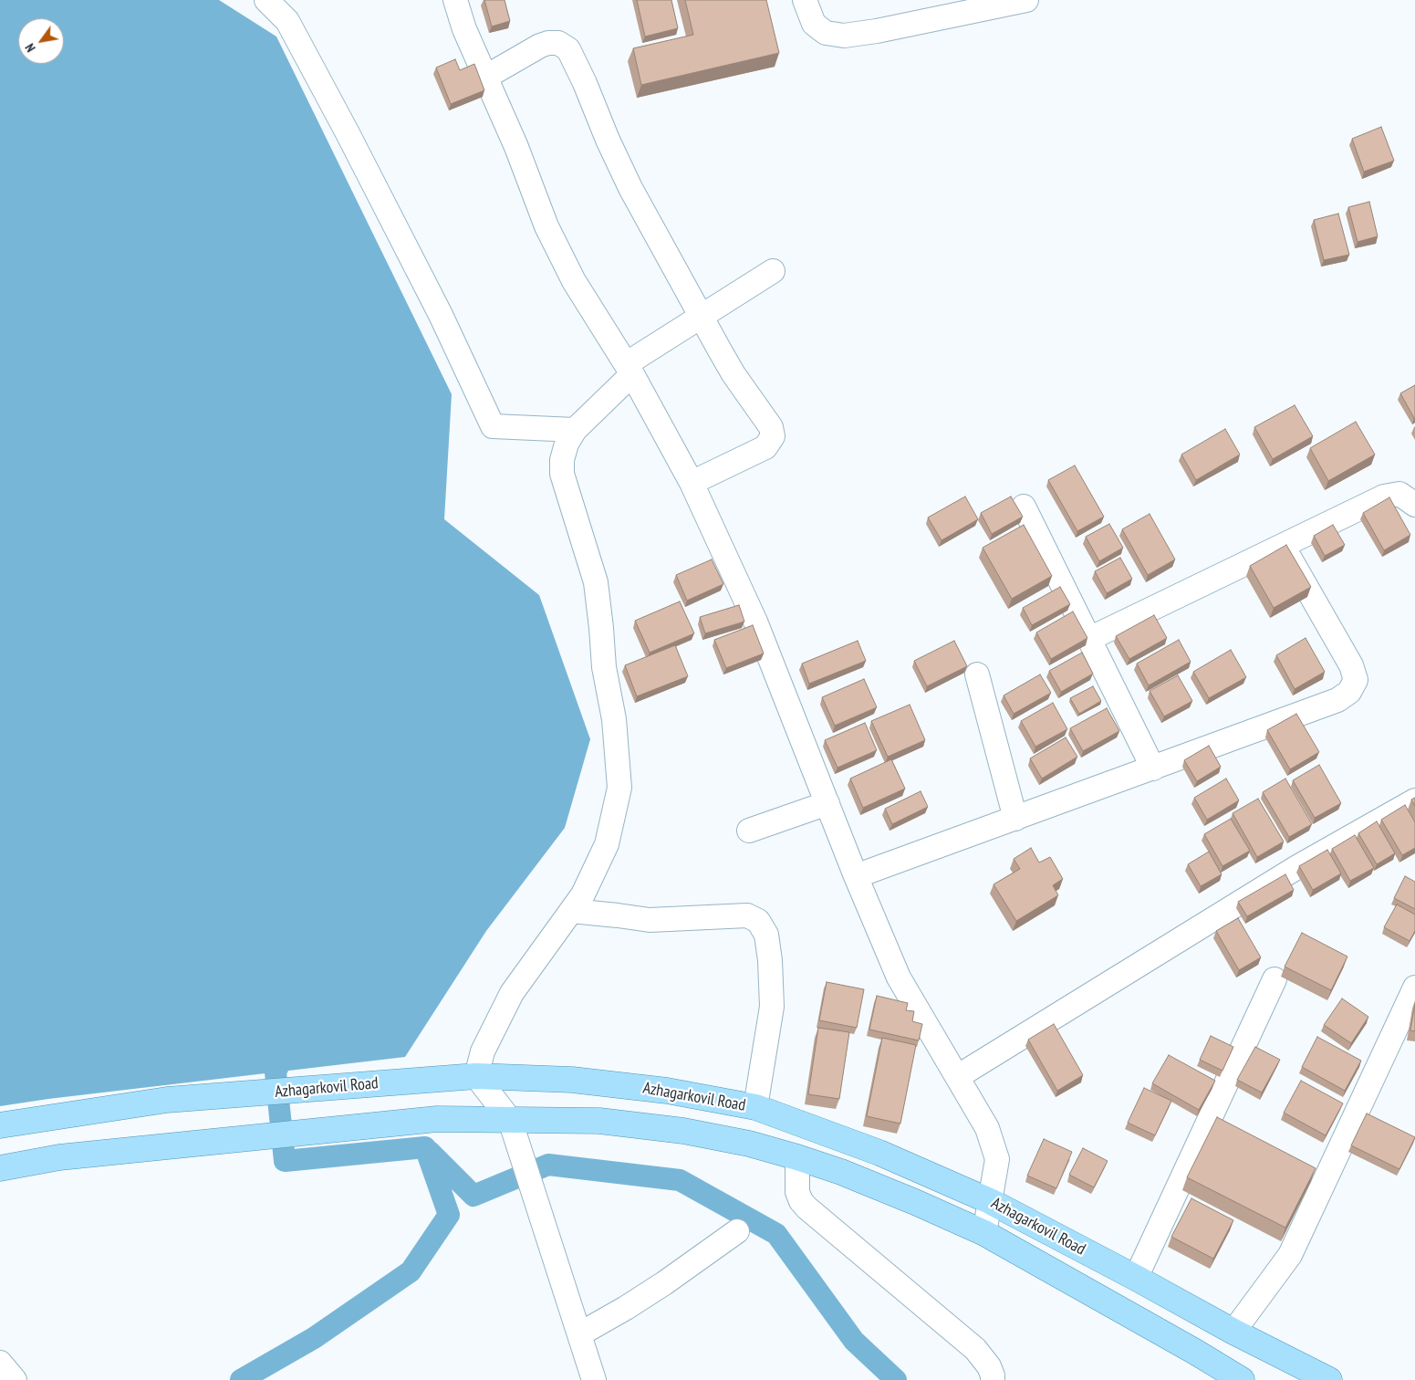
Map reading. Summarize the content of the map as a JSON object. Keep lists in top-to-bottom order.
{
  "streets": {
    "main road": ["Azhagarkovil Road"]
  },
  "north": "bottom left"
}
